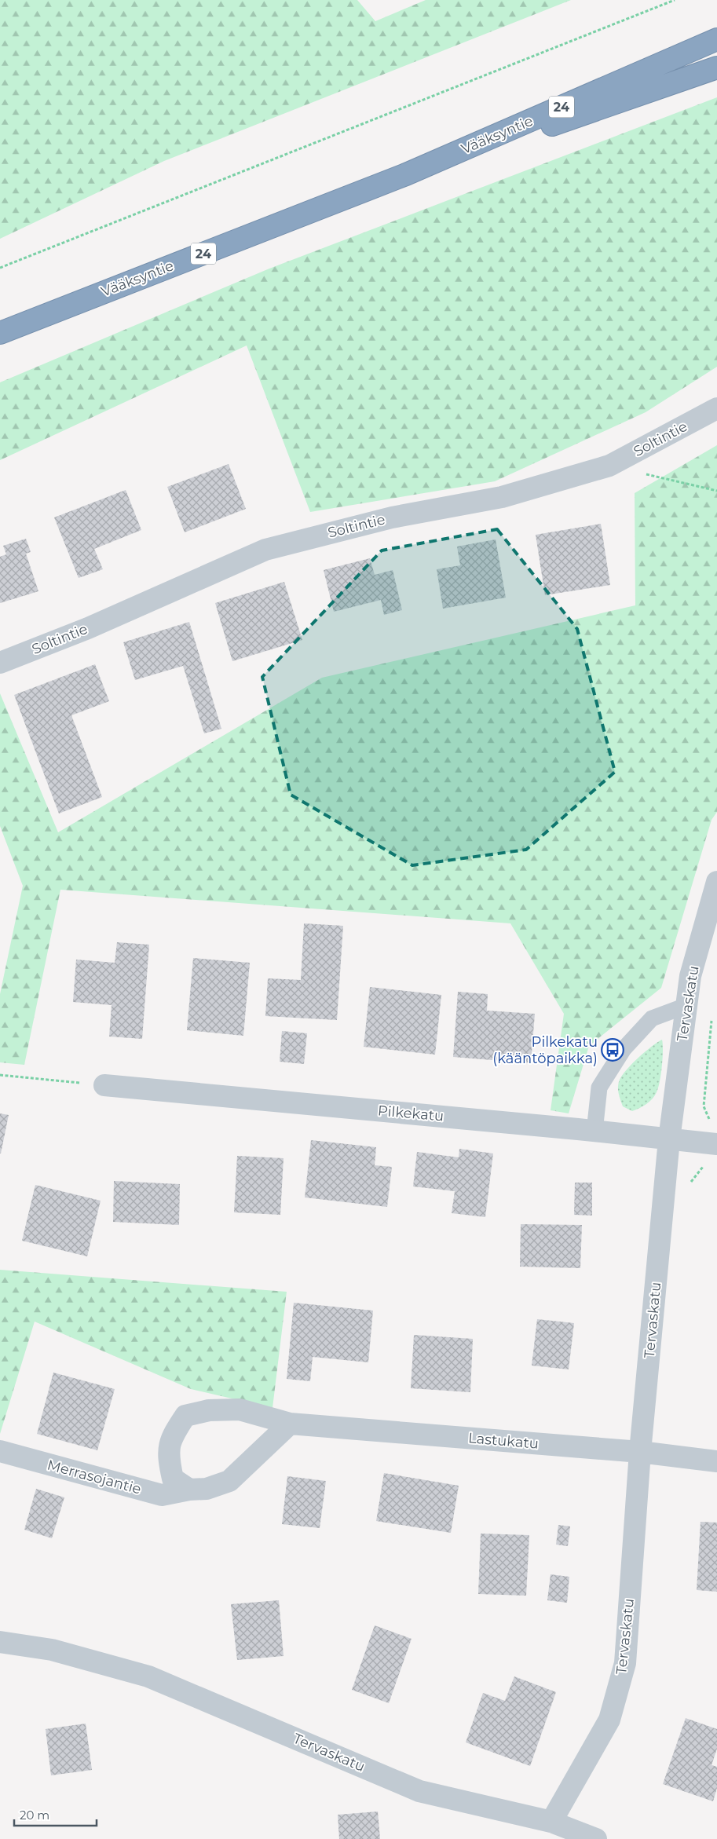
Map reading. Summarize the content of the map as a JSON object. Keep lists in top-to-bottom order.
{
  "streets": {
    "highway": ["24", "Vääksyntie"],
    "street": [
      "Soltintie",
      "Tervaskatu",
      "Pilkekatu",
      "Lastukatu",
      "Merrasojantie"
    ]
  },
  "crossings": [
    ["Tervaskatu", "Pilkekatu"],
    ["Tervaskatu", "Lastukatu"],
    ["Lastukatu", "Merrasojantie"]
  ],
  "places": {
    "bus stop": ["Pilkekatu (kääntöpaikka)"]
  },
  "scale_bar": "20 m"
}
